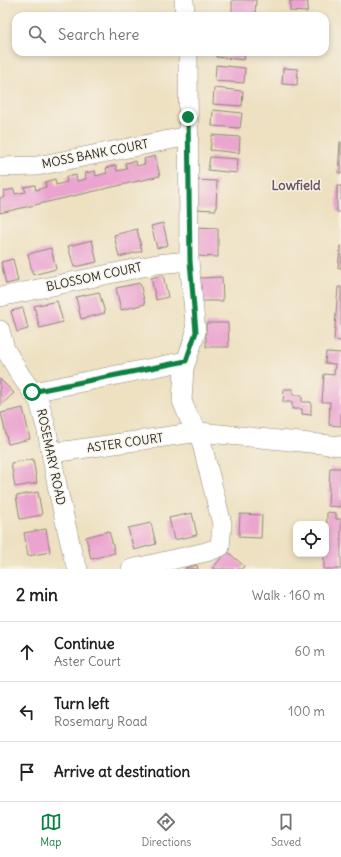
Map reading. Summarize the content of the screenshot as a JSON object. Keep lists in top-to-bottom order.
{
  "streets": {
    "street": [
      "MOSS BANK COURT",
      "BLOSSOM COURT",
      "ASTER COURT",
      "ROSEMARY ROAD"
    ]
  },
  "crossings": [
    ["ASTER COURT", "ROSEMARY ROAD"]
  ],
  "districts": ["Lowfield"],
  "page": {
    "search": "Search here",
    "heading": ["2 min", "Walk · 160 m"],
    "list": [
      ["Continue", "Aster Court", "60 m"],
      ["Turn left", "Rosemary Road", "100 m"],
      "Arrive at destination"
    ],
    "nav": ["Map", "Directions", "Saved"]
  }
}
